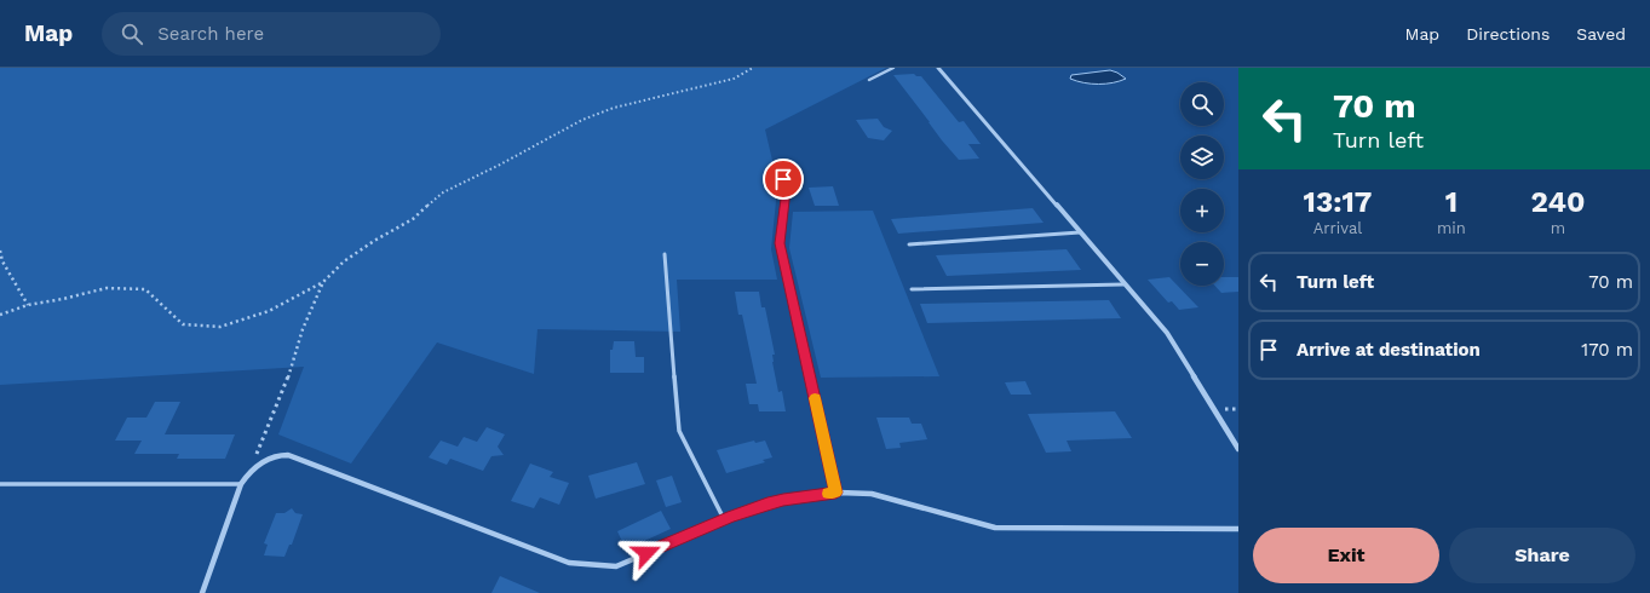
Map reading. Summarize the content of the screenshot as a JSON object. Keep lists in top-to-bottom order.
{
  "page": {
    "header": "Map",
    "search": "Search here",
    "nav": ["Map", "Directions", "Saved"],
    "turn": ["70 m", "Turn left"],
    "map_buttons": ["+", "−"],
    "eta": [
      "13:17",
      "Arrival",
      "1",
      "min",
      "240",
      "m"
    ],
    "list": [
      {
        "name": "Turn left",
        "value": "70 m"
      },
      {
        "name": "Arrive at destination",
        "value": "170 m"
      }
    ],
    "buttons": ["Exit", "Share"]
  }
}
